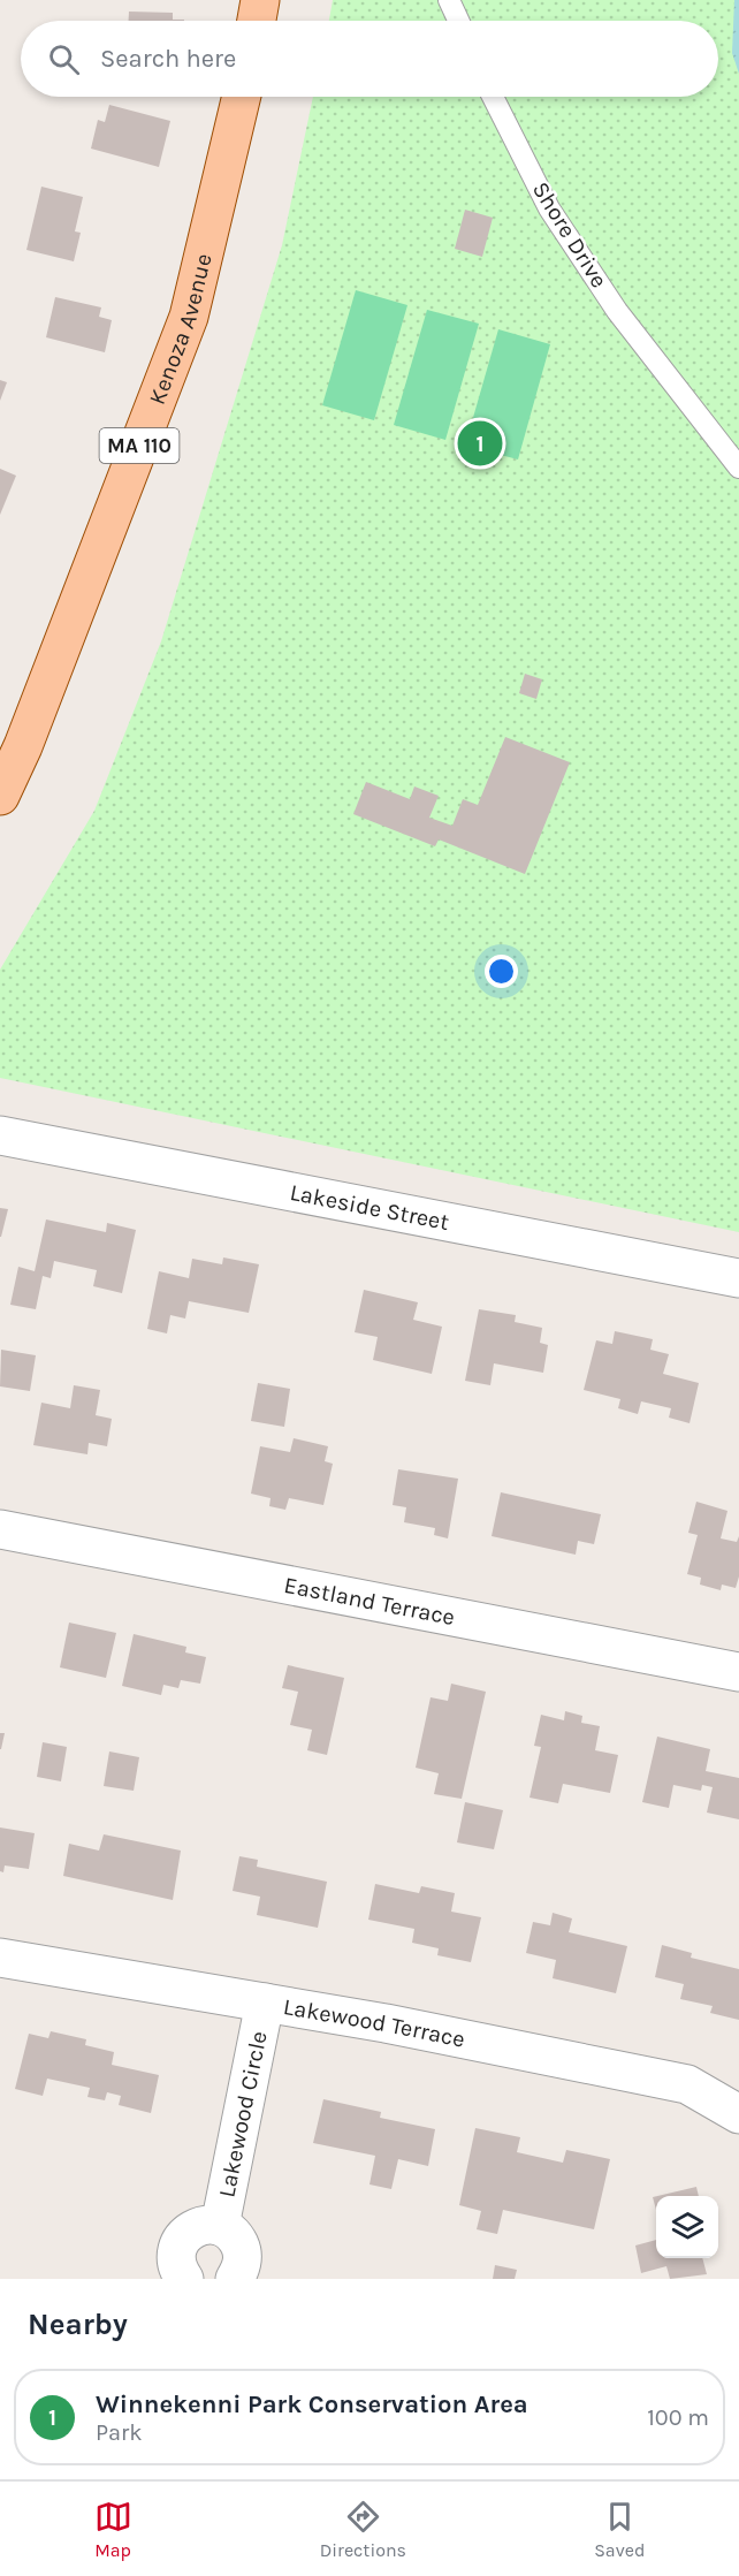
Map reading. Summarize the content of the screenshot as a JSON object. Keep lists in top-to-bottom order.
{
  "streets": {
    "main road": ["Kenoza Avenue", "MA 110"],
    "street": [
      "Lakeside Street",
      "Eastland Terrace",
      "Lakewood Terrace",
      "Lakewood Circle"
    ],
    "lane": ["Shore Drive"]
  },
  "crossings": [
    ["Lakewood Terrace", "Lakewood Circle"]
  ],
  "page": {
    "search": "Search here",
    "pins": "1",
    "heading": "Nearby",
    "list": [
      {
        "mark": "1",
        "name": "Winnekenni Park Conservation Area",
        "note": "Park",
        "value": "100 m"
      }
    ],
    "nav": ["Map", "Directions", "Saved"]
  }
}
